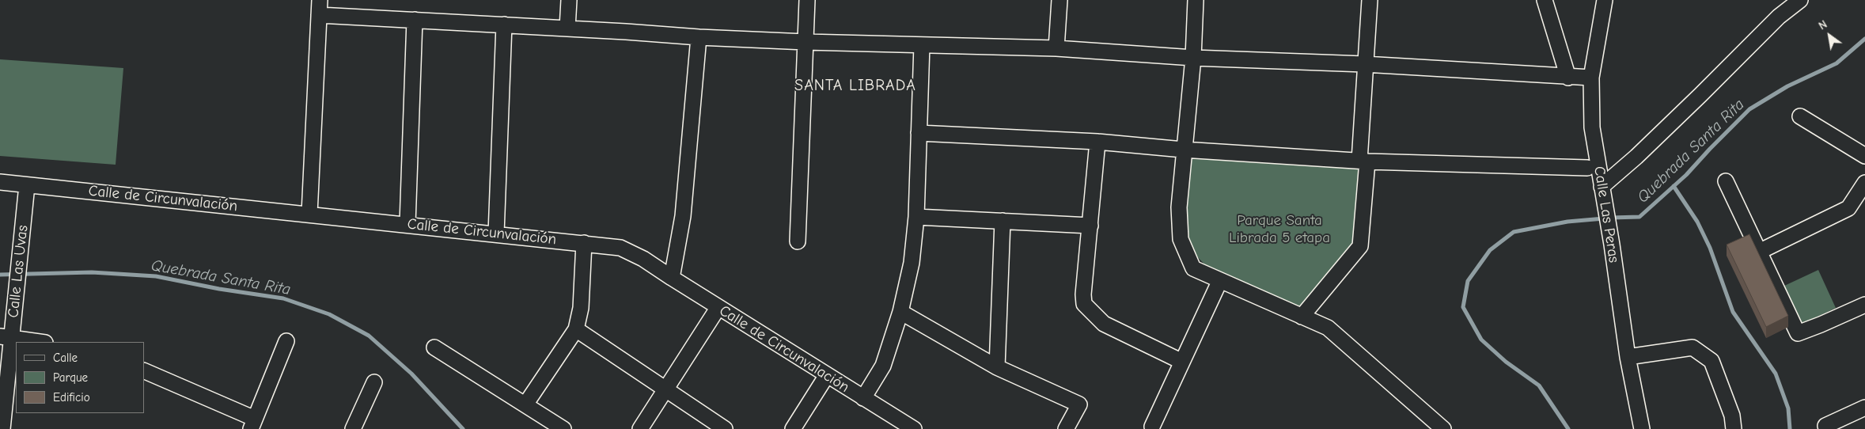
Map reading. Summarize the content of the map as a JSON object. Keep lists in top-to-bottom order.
{
  "streets": {
    "street": ["Calle de Circunvalación", "Calle Las Peras", "Calle Las Uvas"]
  },
  "crossings": [
    ["Calle de Circunvalación", "Calle Las Uvas"]
  ],
  "districts": ["SANTA LIBRADA"],
  "water": ["Quebrada Santa Rita"],
  "parks": ["Parque Santa Librada 5 etapa"],
  "legend": ["Calle", "Parque", "Edificio"],
  "north": "top left"
}
